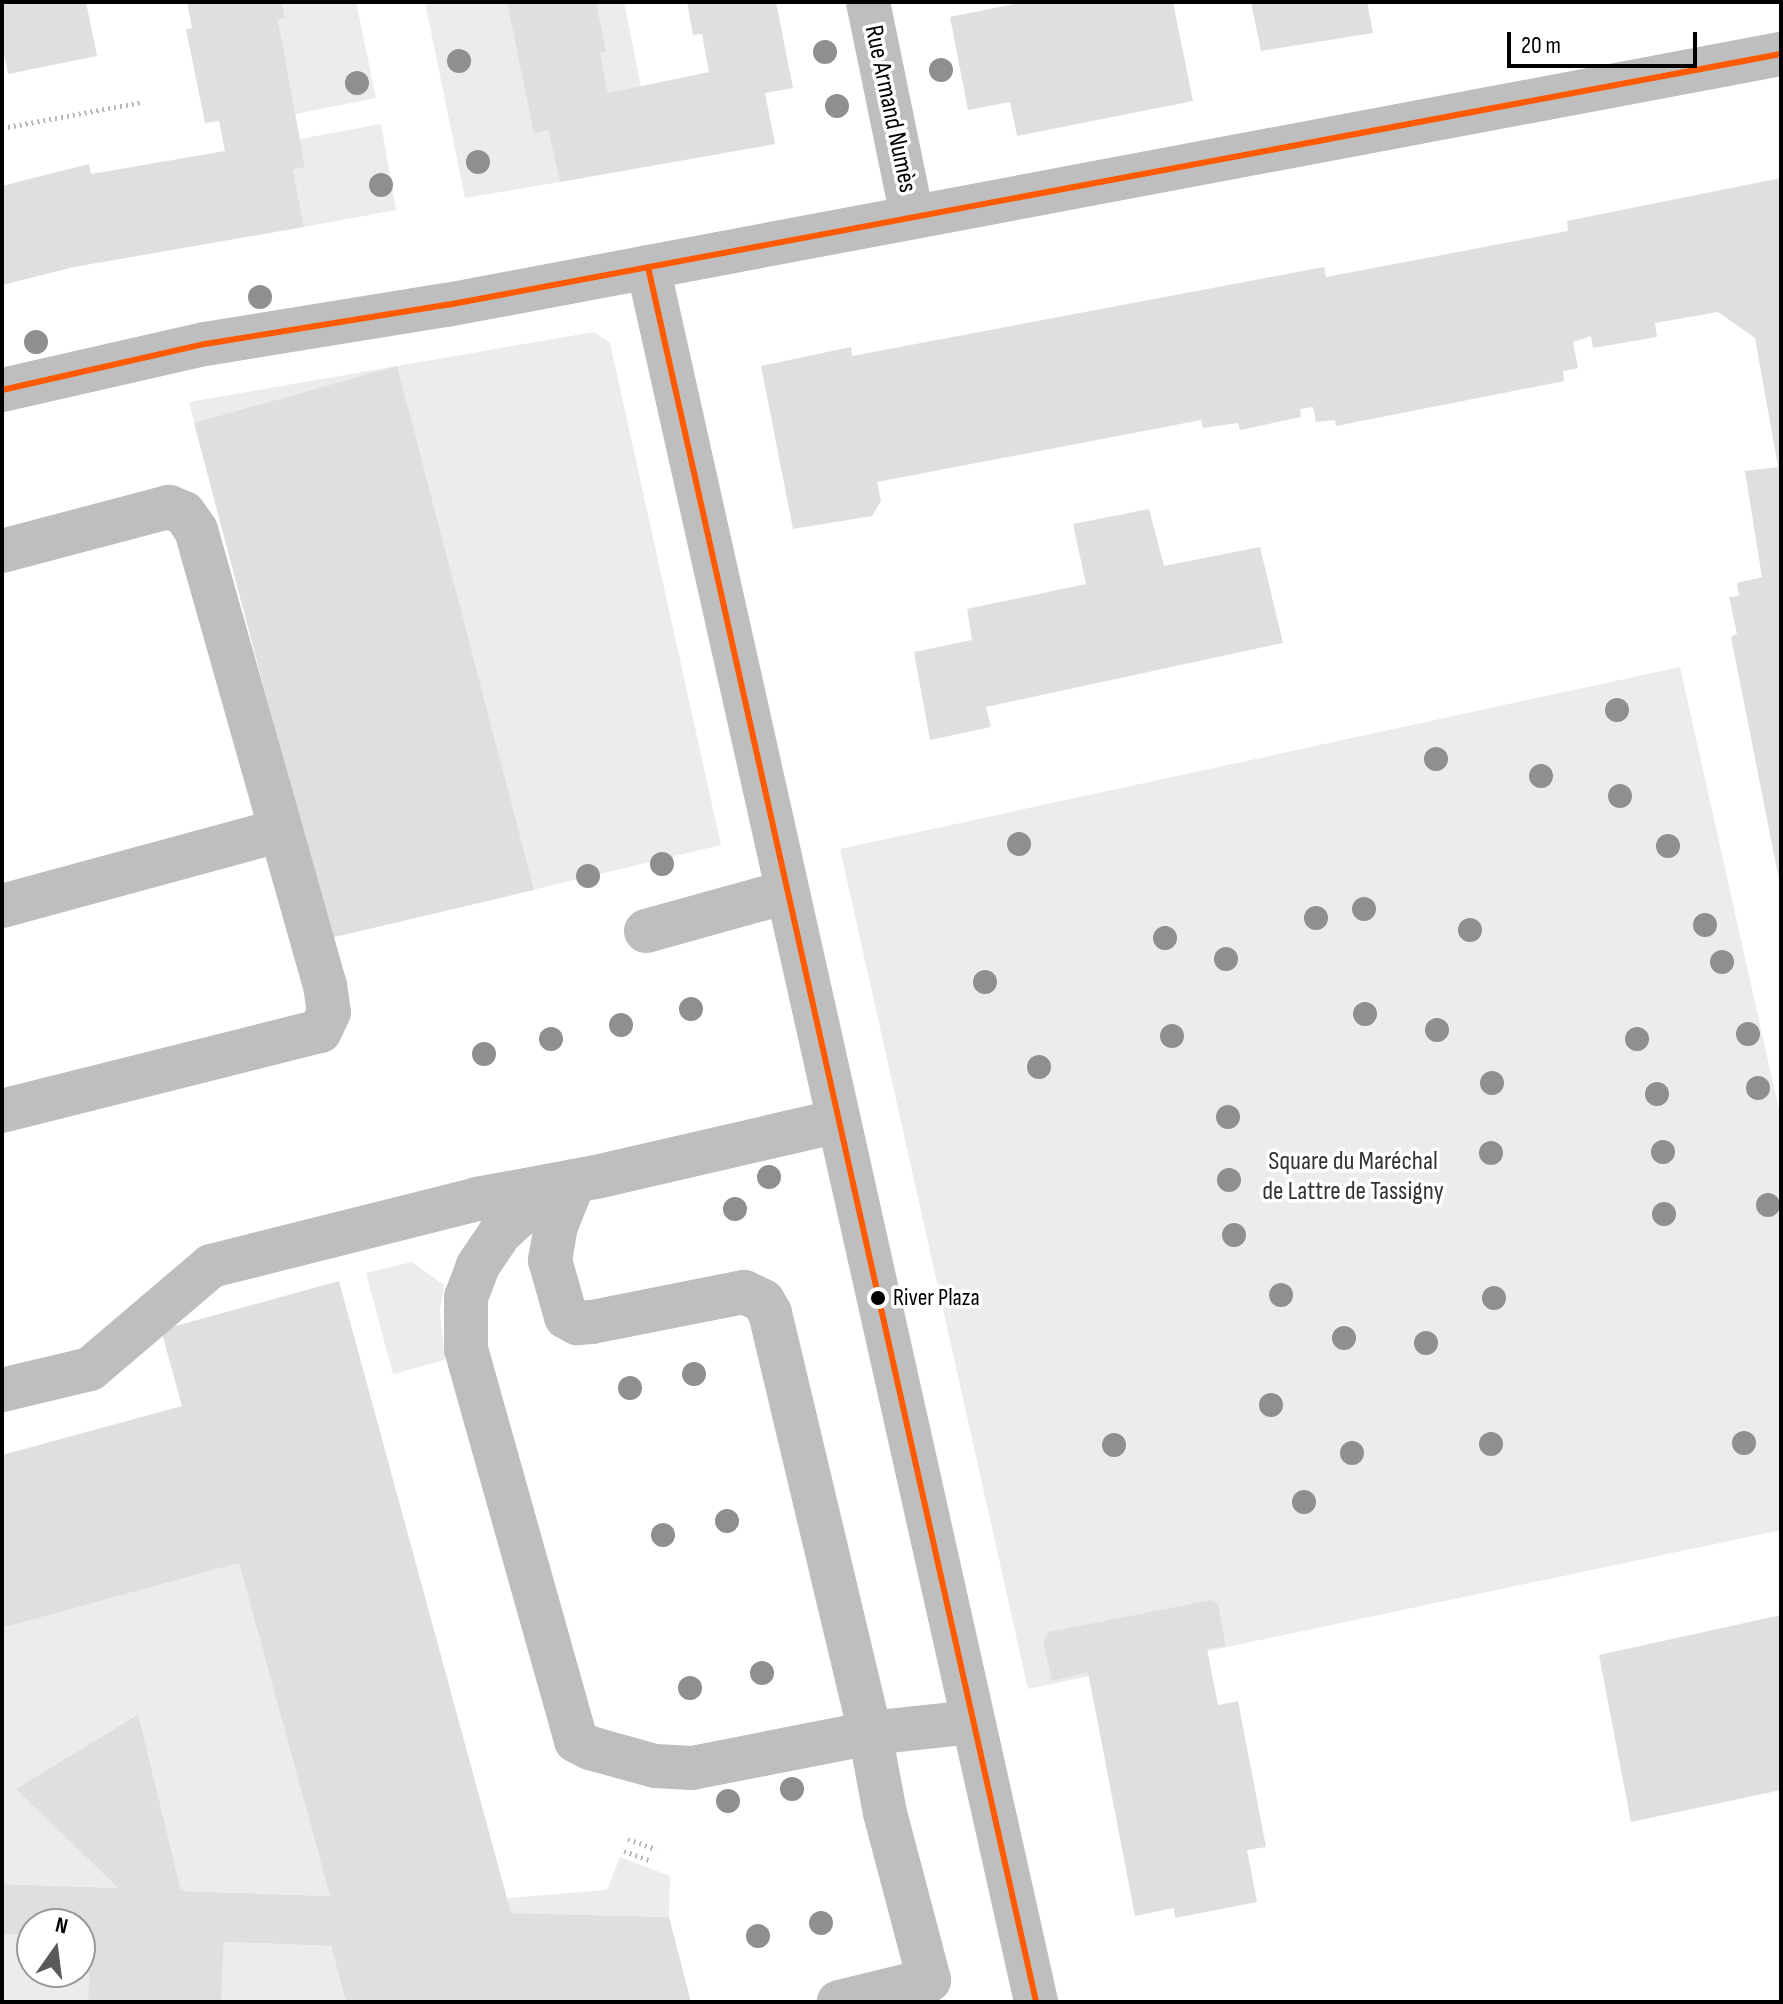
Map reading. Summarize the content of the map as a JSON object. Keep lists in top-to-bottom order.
{
  "streets": {
    "street": ["Rue Armand Numès"]
  },
  "parks": ["Square du Maréchal de Lattre de Tassigny"],
  "places": ["River Plaza"],
  "scale_bar": "20 m",
  "north": "top"
}
